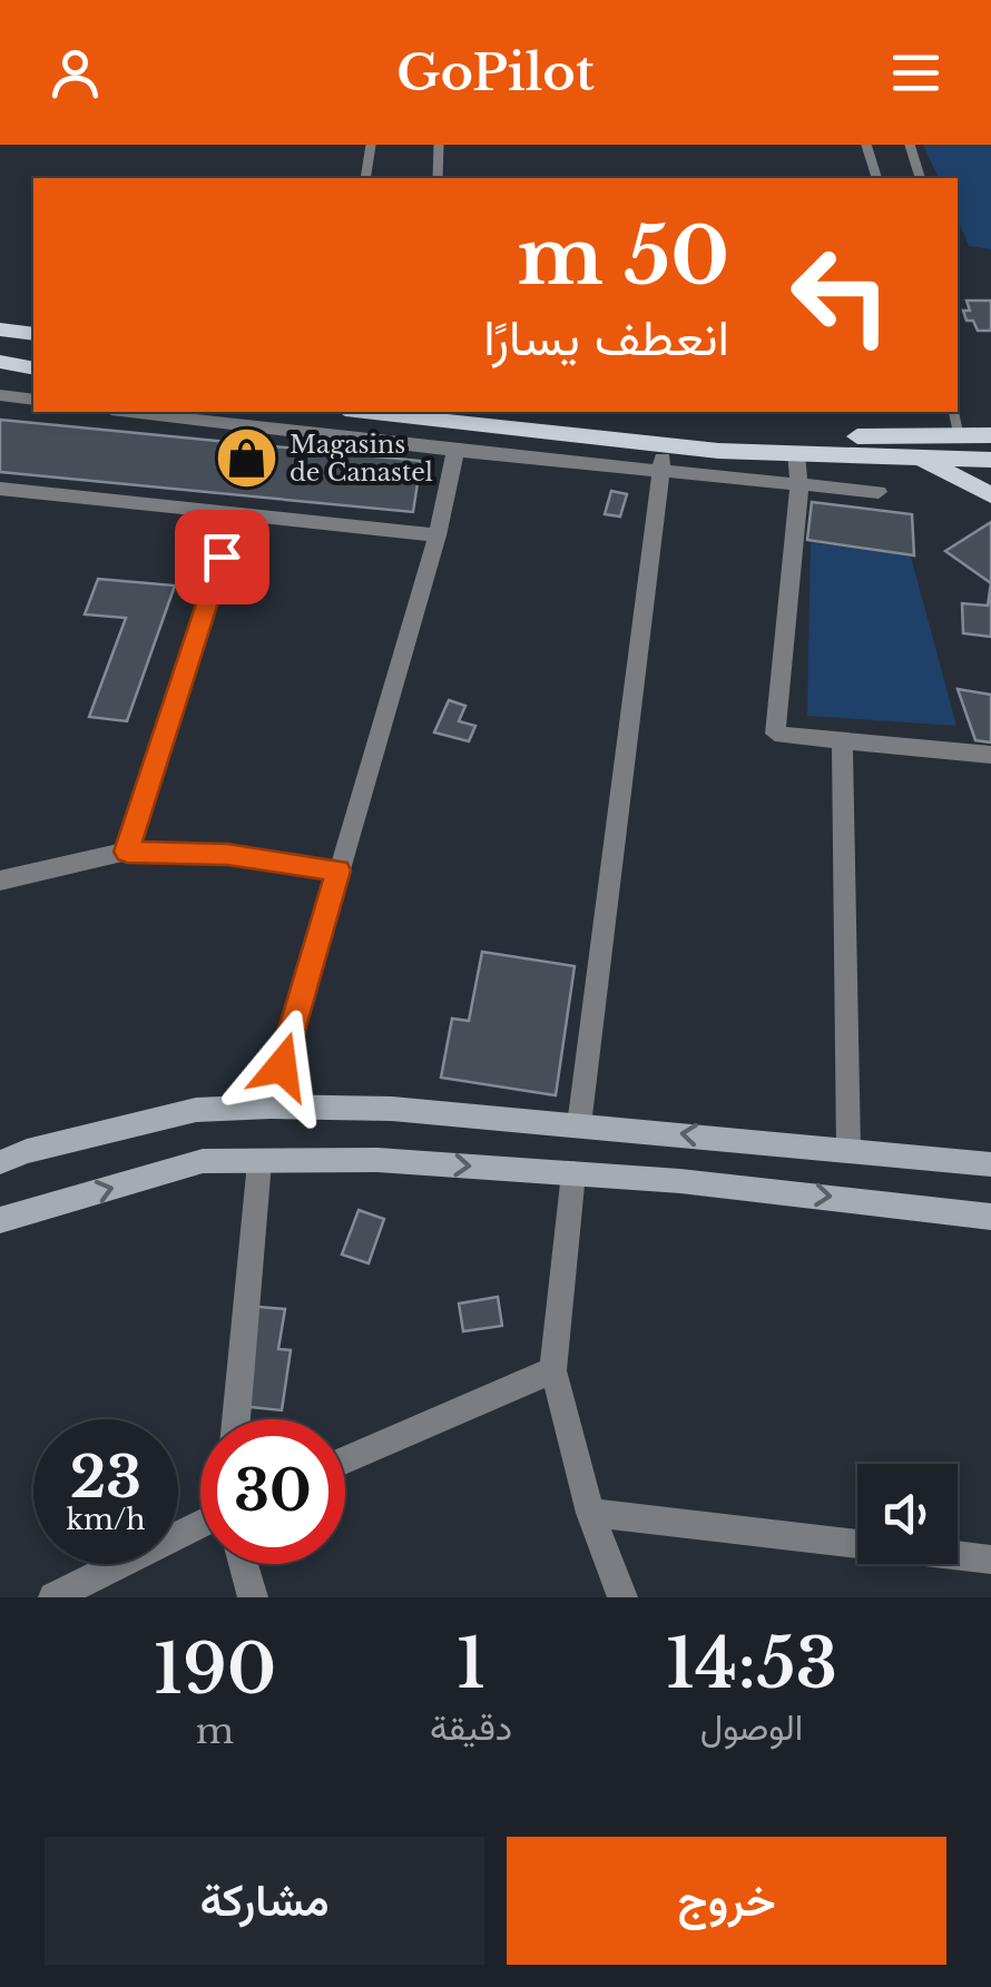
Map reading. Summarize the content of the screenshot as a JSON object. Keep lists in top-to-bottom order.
{
  "places": {
    "shop": ["Magasins de Canastel"]
  },
  "page": {
    "header": "GoPilot",
    "turn": ["50 m", "انعطف يسارًا"],
    "speed": "23 km/h",
    "limit": "30",
    "eta": [
      "14:53",
      "الوصول",
      "1",
      "دقيقة",
      "190",
      "m"
    ],
    "buttons": ["خروج", "مشاركة"]
  }
}
